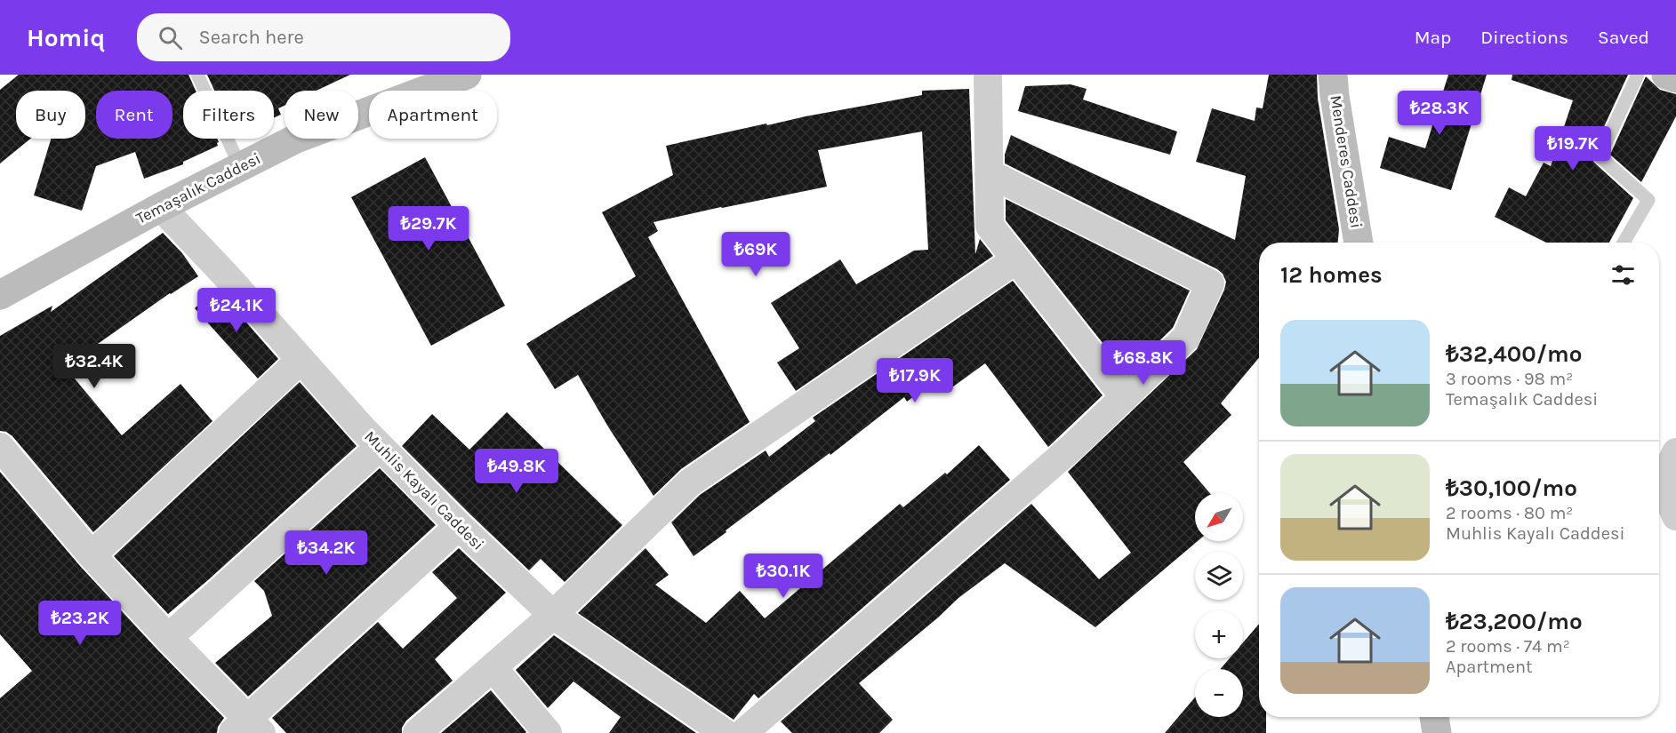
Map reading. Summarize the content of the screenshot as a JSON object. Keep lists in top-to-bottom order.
{
  "streets": {
    "street": ["Menderes Caddesi", "Temaşalık Caddesi", "Muhlis Kayalı Caddesi"]
  },
  "crossings": [
    ["Temaşalık Caddesi", "Muhlis Kayalı Caddesi"]
  ],
  "north": "bottom left",
  "page": {
    "header": "Homiq",
    "search": "Search here",
    "nav": ["Map", "Directions", "Saved"],
    "price": [
      "₺28.3K",
      "₺19.7K",
      "₺29.7K",
      "₺69K",
      "₺24.1K",
      "₺68.8K",
      "₺32.4K",
      "₺17.9K",
      "₺49.8K",
      "₺34.2K",
      "₺30.1K",
      "₺23.2K"
    ],
    "chip": [
      "Buy",
      "Rent",
      "Filters",
      "New",
      "Apartment"
    ],
    "heading": "12 homes",
    "list": [
      {
        "name": "₺32,400/mo",
        "note": "3 rooms · 98 m² · Temaşalık Caddesi"
      },
      {
        "name": "₺30,100/mo",
        "note": "2 rooms · 80 m² · Muhlis Kayalı Caddesi"
      },
      {
        "name": "₺23,200/mo",
        "note": "2 rooms · 74 m² · Apartment"
      }
    ],
    "map_buttons": ["+", "−"]
  }
}
